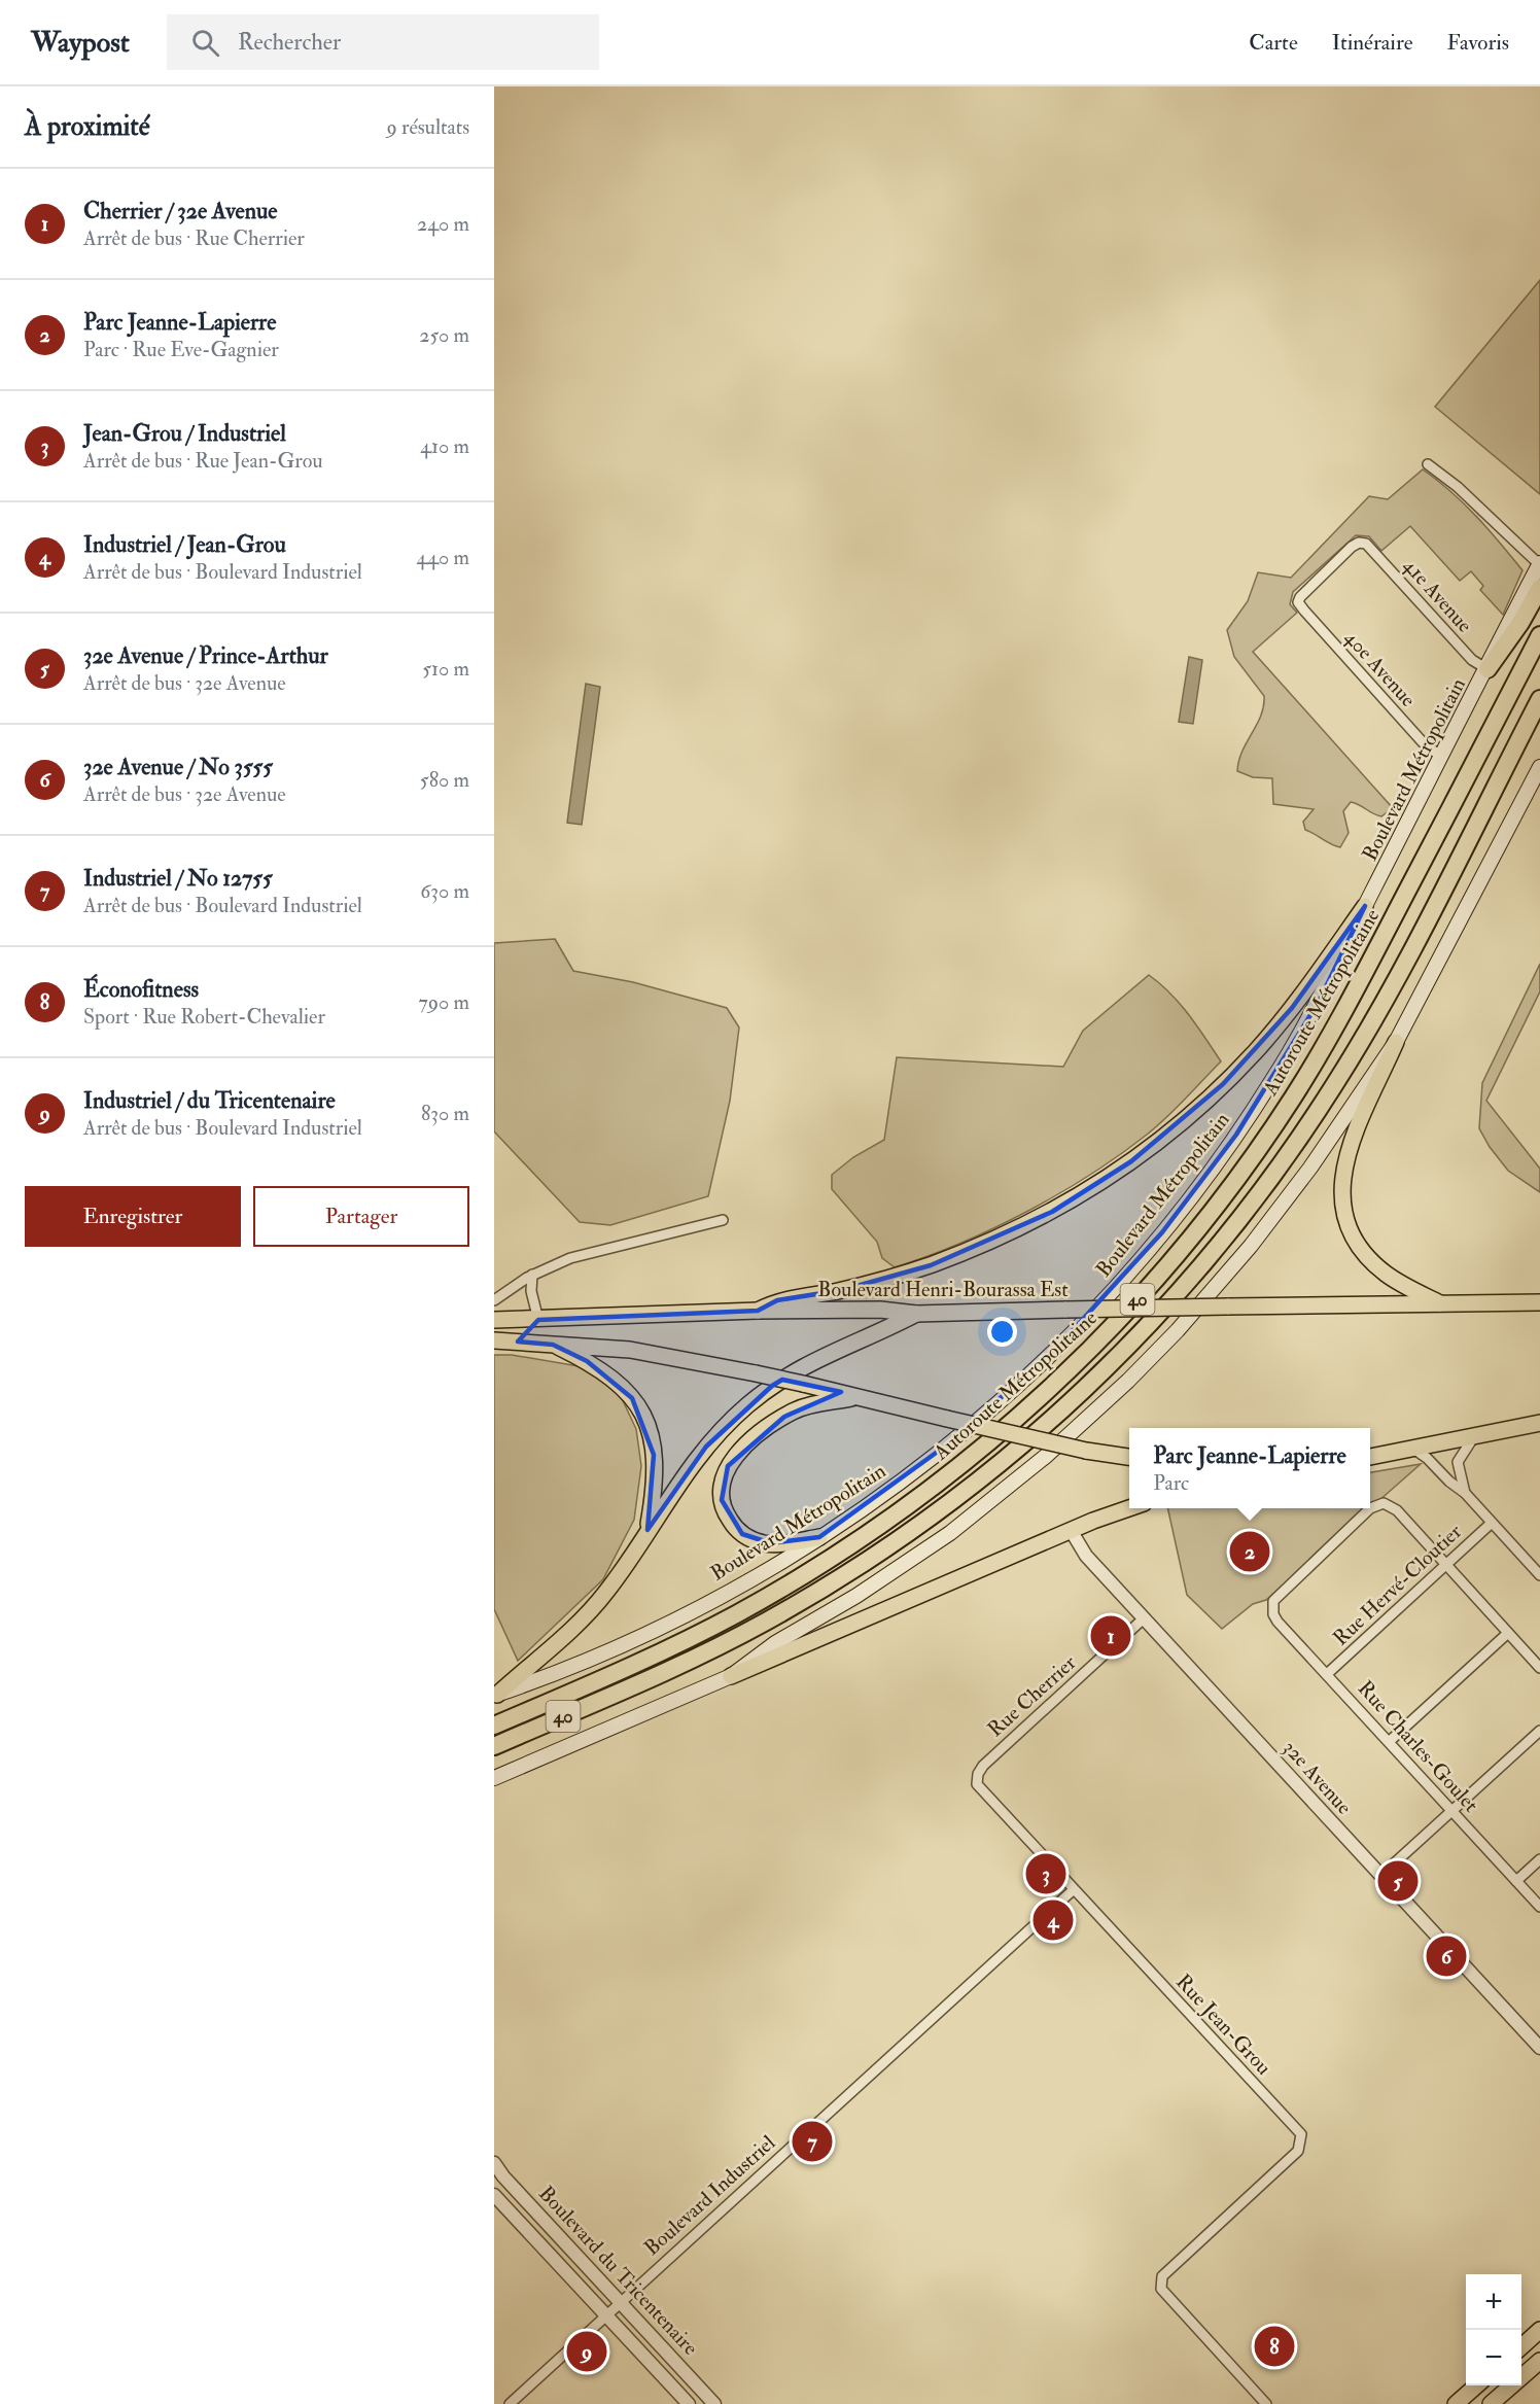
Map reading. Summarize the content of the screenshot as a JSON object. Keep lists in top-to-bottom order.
{
  "streets": {
    "highway": ["Autoroute Métropolitaine", "40"],
    "main road": ["Boulevard Métropolitain", "Boulevard Henri-Bourassa Est"],
    "street": [
      "41e Avenue",
      "40e Avenue",
      "Rue Hervé-Cloutier",
      "Rue Cherrier",
      "Rue Charles-Goulet",
      "32e Avenue",
      "Rue Jean-Grou",
      "Boulevard Industriel",
      "Boulevard du Tricentenaire"
    ]
  },
  "crossings": [
    ["41e Avenue", "40e Avenue"],
    ["41e Avenue", "Boulevard Métropolitain"],
    ["40e Avenue", "Boulevard Métropolitain"],
    ["Rue Hervé-Cloutier", "Rue Charles-Goulet"],
    ["Rue Cherrier", "32e Avenue"],
    ["Rue Cherrier", "Rue Jean-Grou"],
    ["Rue Jean-Grou", "Boulevard Industriel"],
    ["Boulevard Industriel", "Boulevard du Tricentenaire"]
  ],
  "page": {
    "header": "Waypost",
    "search": "Rechercher",
    "nav": ["Carte", "Itinéraire", "Favoris"],
    "heading": ["À proximité", "9 résultats"],
    "list": [
      {
        "mark": "1",
        "name": "Cherrier / 32e Avenue",
        "note": "Arrêt de bus · Rue Cherrier",
        "value": "240 m"
      },
      {
        "mark": "2",
        "name": "Parc Jeanne-Lapierre",
        "note": "Parc · Rue Eve-Gagnier",
        "value": "250 m"
      },
      {
        "mark": "3",
        "name": "Jean-Grou / Industriel",
        "note": "Arrêt de bus · Rue Jean-Grou",
        "value": "410 m"
      },
      {
        "mark": "4",
        "name": "Industriel / Jean-Grou",
        "note": "Arrêt de bus · Boulevard Industriel",
        "value": "440 m"
      },
      {
        "mark": "5",
        "name": "32e Avenue / Prince-Arthur",
        "note": "Arrêt de bus · 32e Avenue",
        "value": "510 m"
      },
      {
        "mark": "6",
        "name": "32e Avenue / No 3555",
        "note": "Arrêt de bus · 32e Avenue",
        "value": "580 m"
      },
      {
        "mark": "7",
        "name": "Industriel / No 12755",
        "note": "Arrêt de bus · Boulevard Industriel",
        "value": "630 m"
      },
      {
        "mark": "8",
        "name": "Éconofitness",
        "note": "Sport · Rue Robert-Chevalier",
        "value": "790 m"
      },
      {
        "mark": "9",
        "name": "Industriel / du Tricentenaire",
        "note": "Arrêt de bus · Boulevard Industriel",
        "value": "830 m"
      }
    ],
    "buttons": ["Enregistrer", "Partager"],
    "popup": ["Parc Jeanne-Lapierre", "Parc"],
    "pins": [
      "2",
      "1",
      "3",
      "5",
      "4",
      "6",
      "7",
      "8",
      "9"
    ],
    "map_buttons": ["+", "−"]
  }
}
